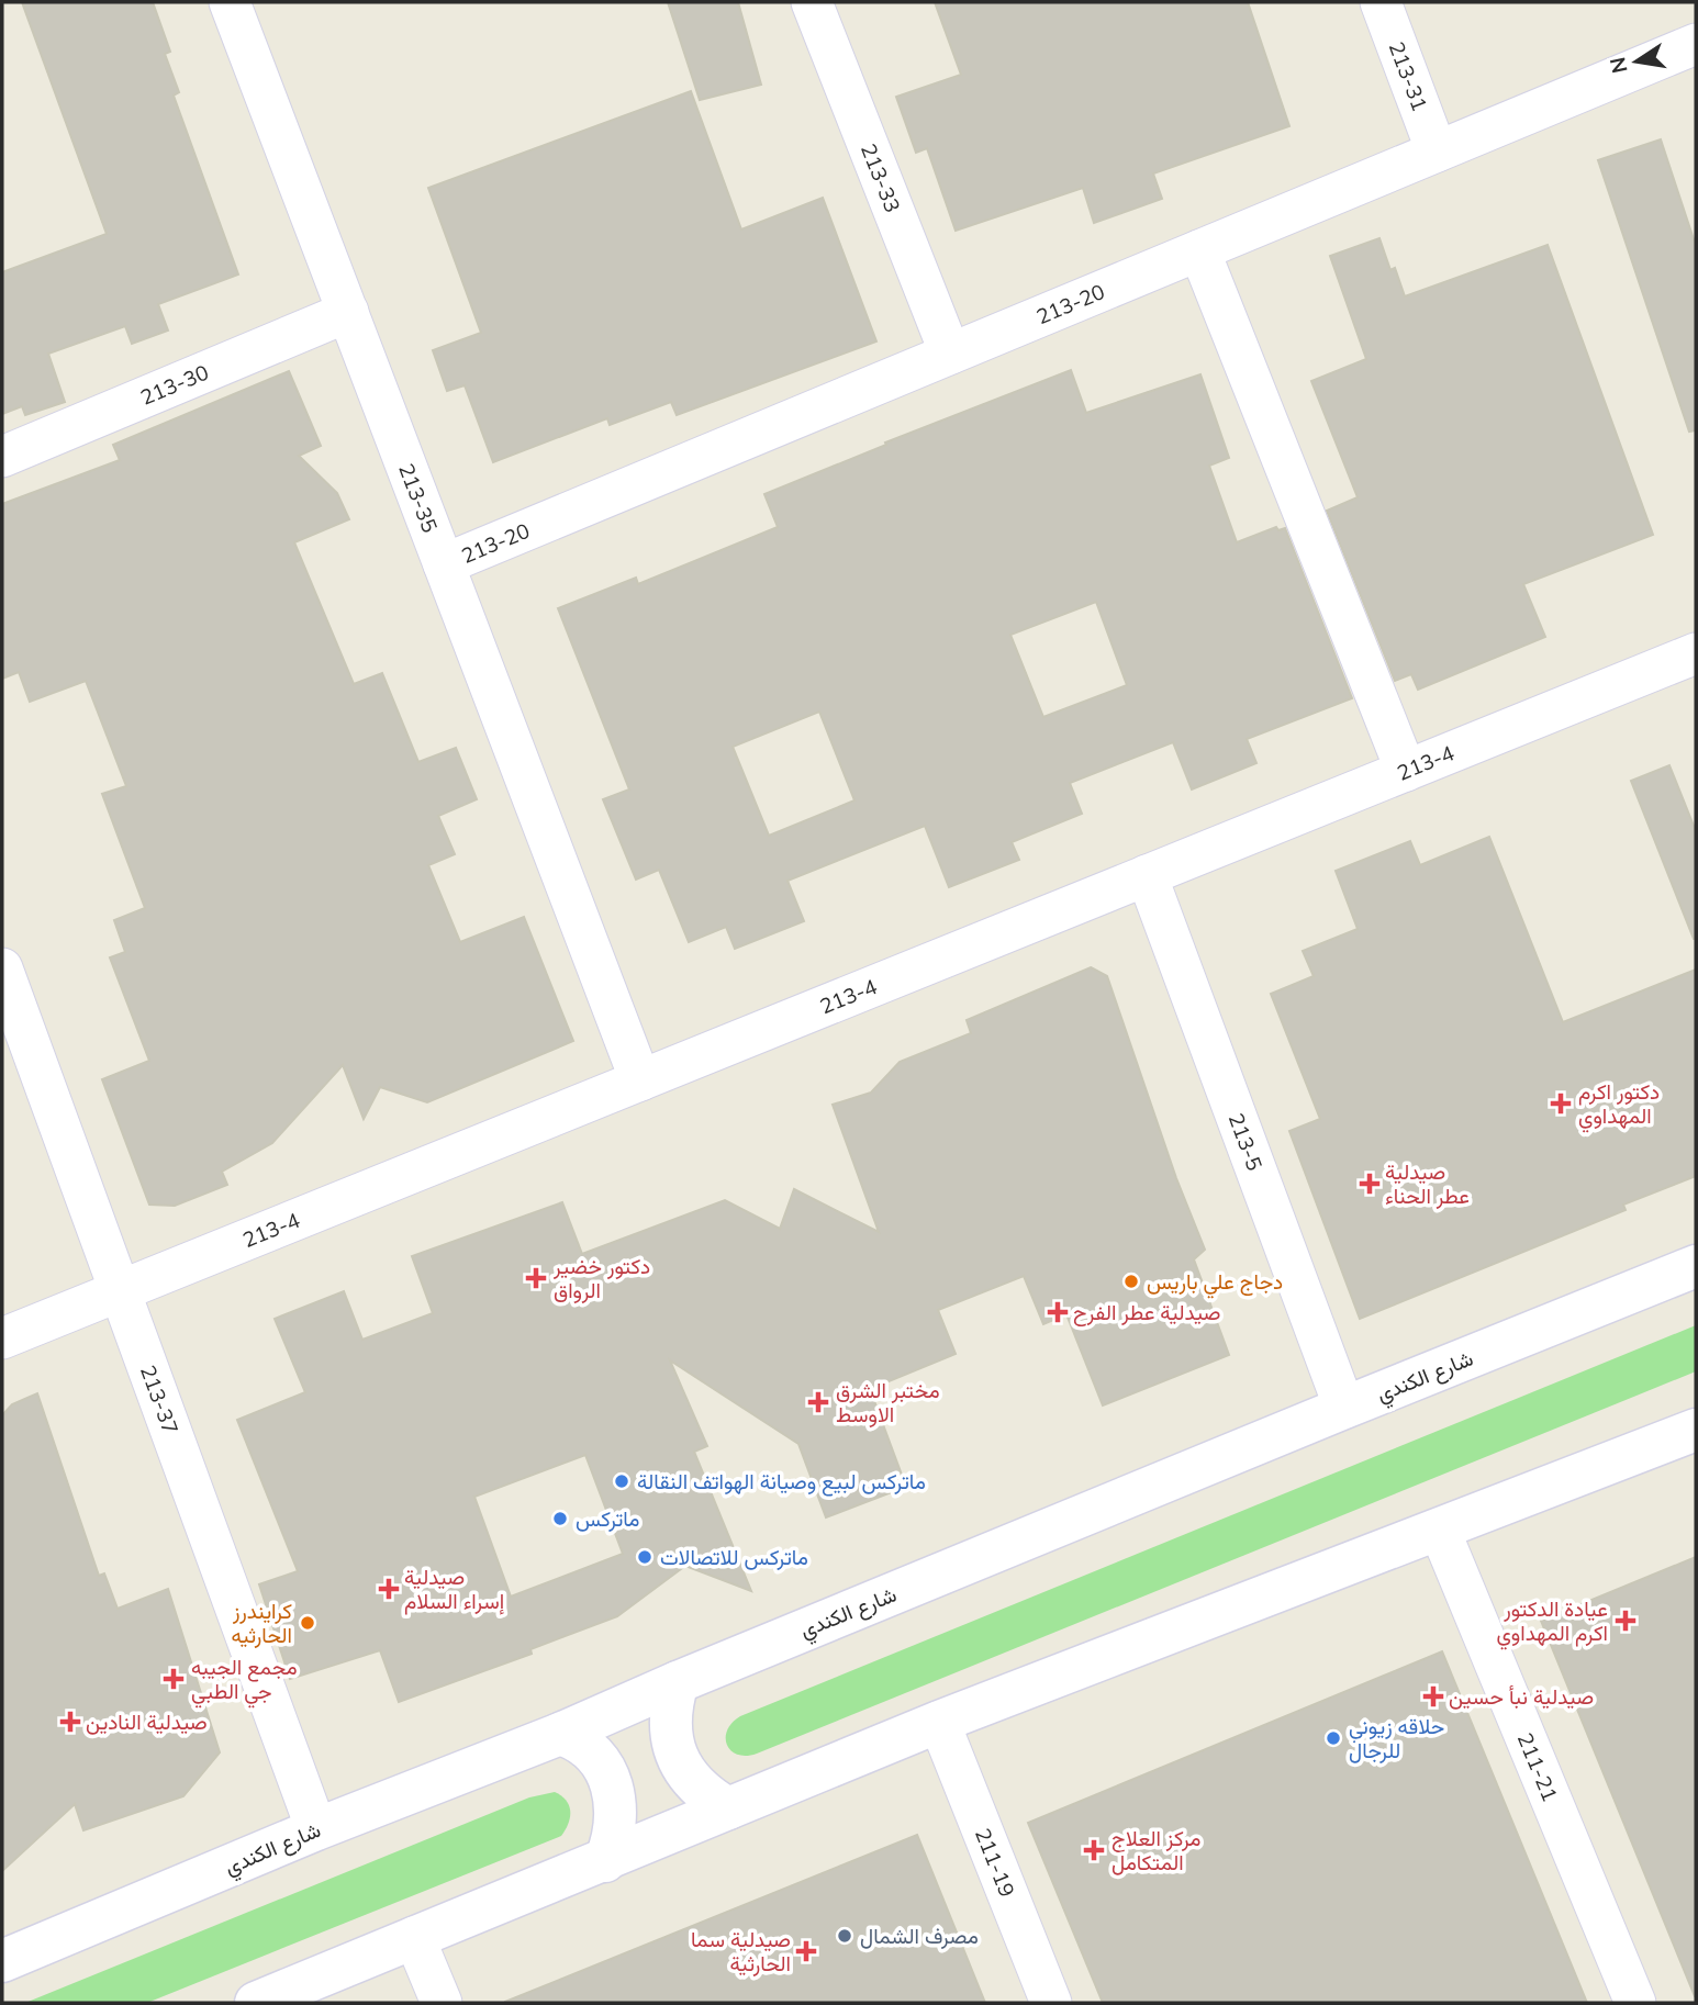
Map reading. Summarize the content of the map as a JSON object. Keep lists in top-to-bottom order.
{
  "streets": {
    "street": [
      "213-31",
      "213-33",
      "213-20",
      "213-30",
      "213-35",
      "213-4",
      "213-5",
      "شارع الكندي",
      "213-37",
      "211-21",
      "211-19"
    ]
  },
  "crossings": [
    ["213-31", "213-20"],
    ["213-33", "213-20"],
    ["213-20", "213-35"],
    ["213-30", "213-35"],
    ["213-35", "213-4"],
    ["213-4", "213-5"],
    ["213-4", "213-37"],
    ["213-5", "شارع الكندي"],
    ["شارع الكندي", "213-37"]
  ],
  "places": {
    "health": [
      "دكتور اكرم المهداوي",
      "صيدلية عطر الحناء",
      "دكتور خضير الرواق",
      "صيدلية عطر الفرح",
      "مختبر الشرق الاوسط",
      "صيدلية إسراء السلام",
      "عيادة الدكتور اكرم المهداوي",
      "مجمع الجيبه جي الطبي",
      "صيدلية نبأ حسين",
      "صيدلية النادين",
      "مركز العلاج المتكامل",
      "صيدلية سما الحارثية"
    ],
    "other": [
      "دجاج علي باريس",
      "ماتركس لبيع وصيانة الهواتف النقالة",
      "ماتركس",
      "ماتركس للاتصالات",
      "كرايندرز الحارثيه",
      "حلاقه زيوني للرجال",
      "مصرف الشمال"
    ]
  },
  "north": "left"
}
